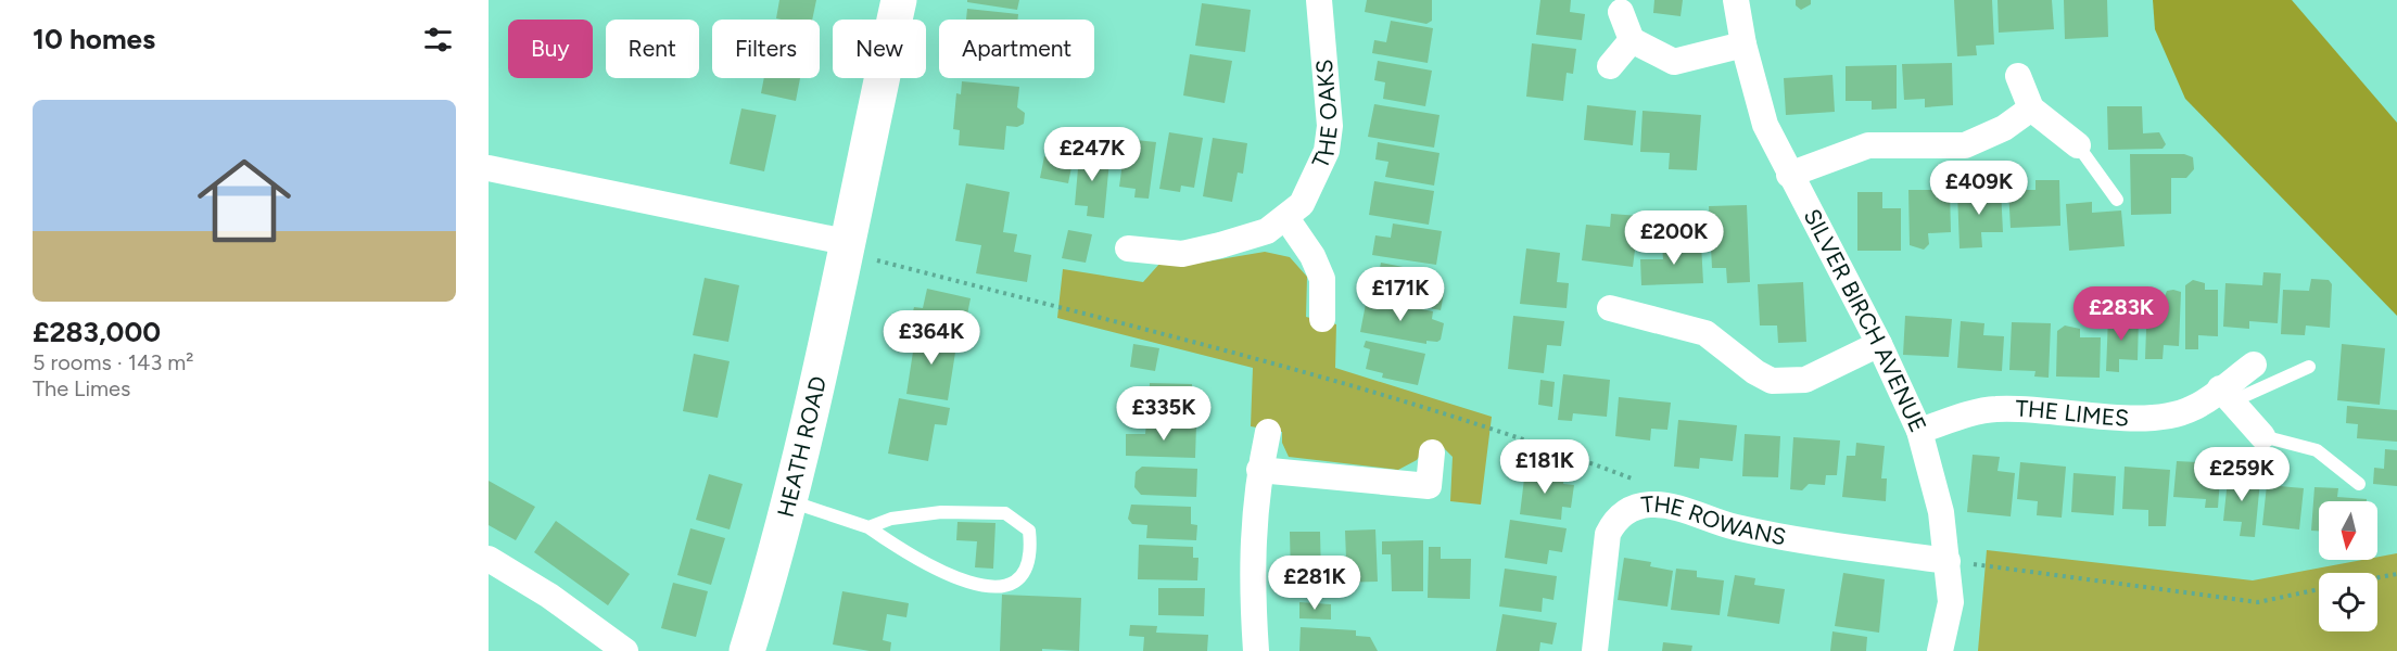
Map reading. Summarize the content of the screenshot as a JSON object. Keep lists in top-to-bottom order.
{
  "streets": {
    "street": [
      "THE OAKS",
      "SILVER BIRCH AVENUE",
      "THE LIMES",
      "HEATH ROAD",
      "THE ROWANS"
    ]
  },
  "crossings": [
    ["SILVER BIRCH AVENUE", "THE LIMES"],
    ["SILVER BIRCH AVENUE", "THE ROWANS"]
  ],
  "north": "bottom",
  "page": {
    "heading": "10 homes",
    "chip": [
      "Buy",
      "Rent",
      "Filters",
      "New",
      "Apartment"
    ],
    "list": [
      {
        "name": "£283,000",
        "note": "5 rooms · 143 m² · The Limes"
      }
    ],
    "price": [
      "£247K",
      "£409K",
      "£200K",
      "£171K",
      "£283K",
      "£364K",
      "£335K",
      "£181K",
      "£259K",
      "£281K"
    ]
  }
}
